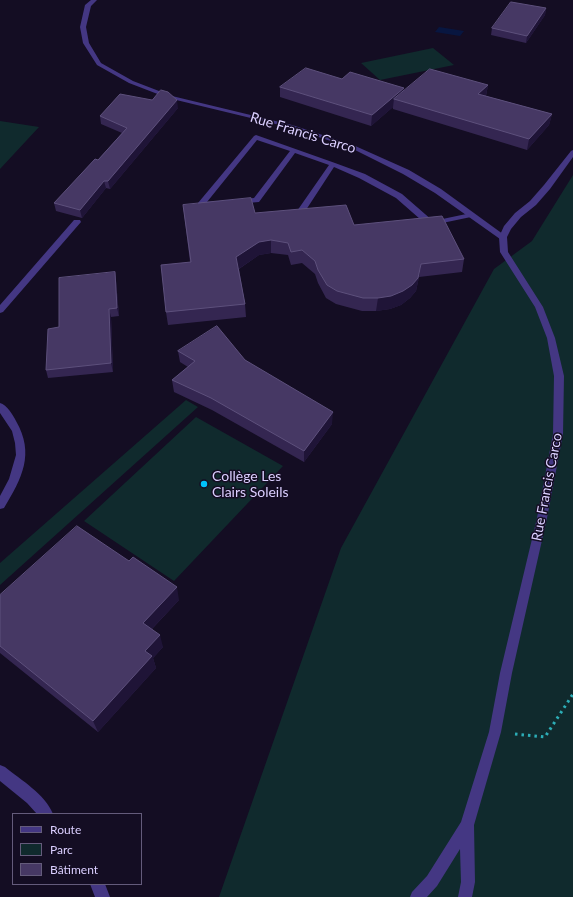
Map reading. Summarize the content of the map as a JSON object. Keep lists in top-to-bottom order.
{
  "streets": {
    "street": ["Rue Francis Carco"]
  },
  "places": ["Collège Les Clairs Soleils"],
  "legend": ["Route", "Parc", "Bâtiment"]
}
